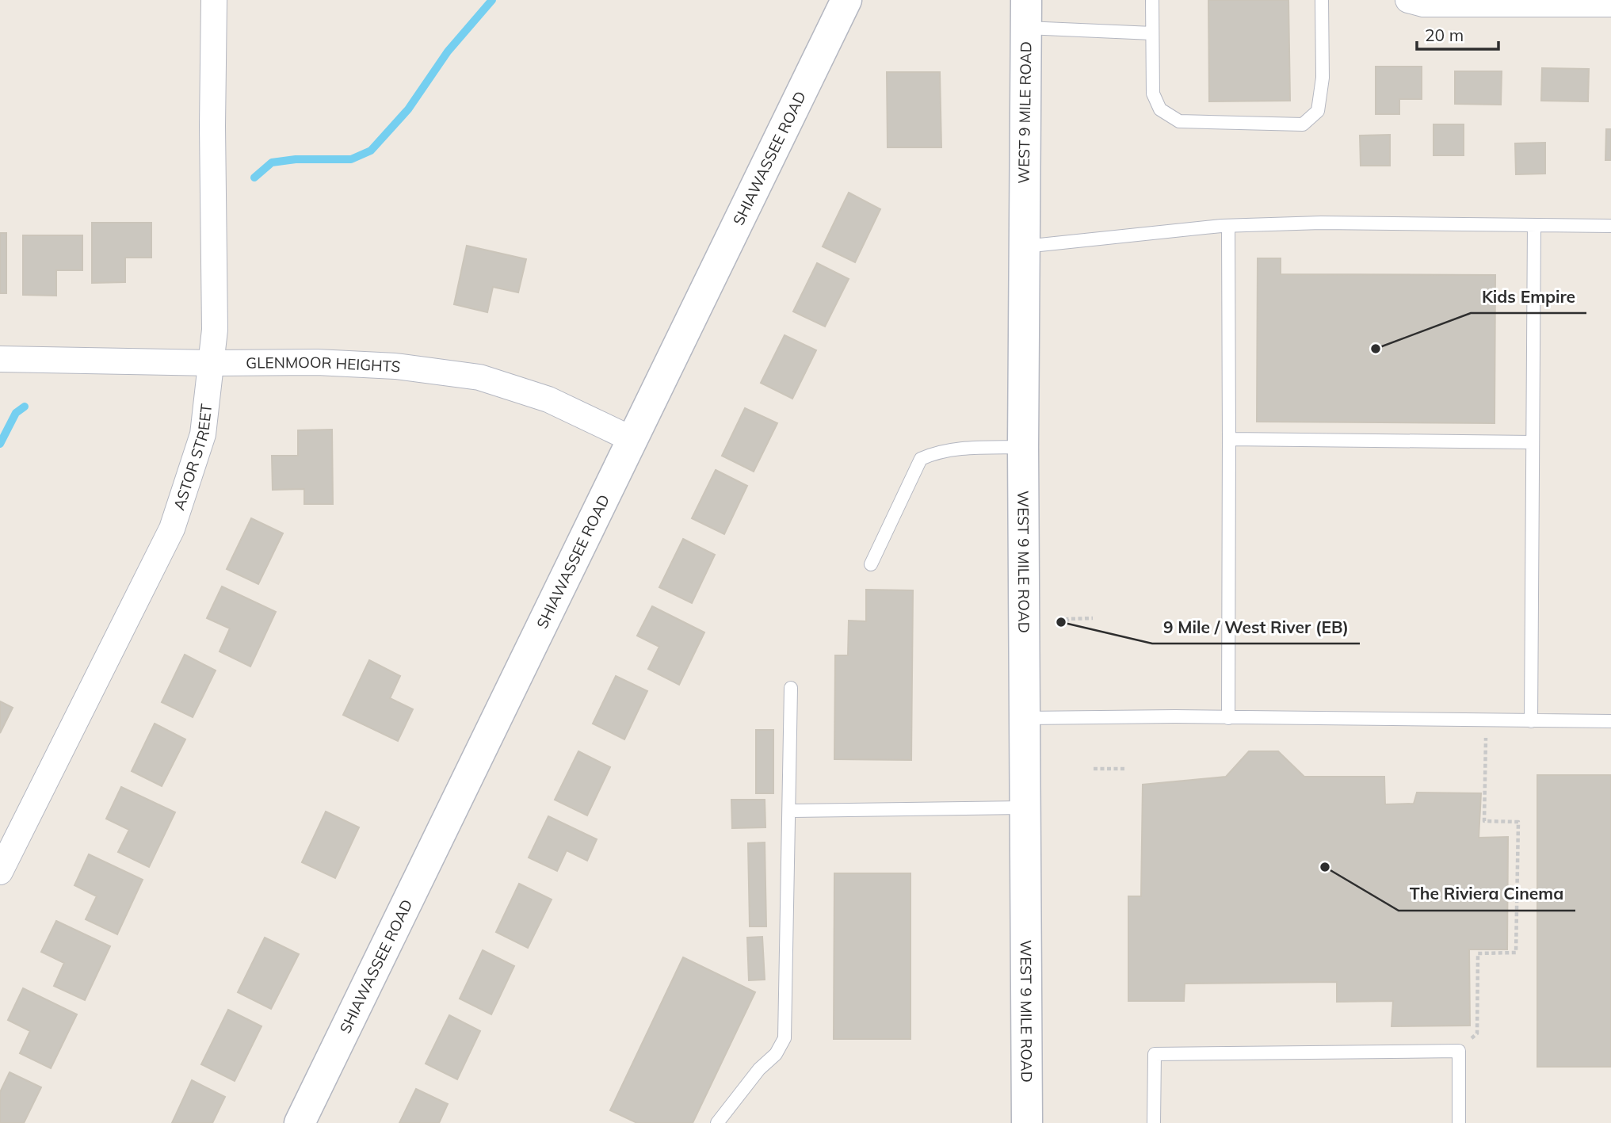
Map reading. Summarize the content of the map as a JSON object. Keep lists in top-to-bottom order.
{
  "streets": {
    "street": [
      "WEST 9 MILE ROAD",
      "SHIAWASSEE ROAD",
      "GLENMOOR HEIGHTS",
      "ASTOR STREET"
    ]
  },
  "crossings": [
    ["SHIAWASSEE ROAD", "GLENMOOR HEIGHTS"],
    ["GLENMOOR HEIGHTS", "ASTOR STREET"]
  ],
  "places": ["Kids Empire", "9 Mile / West River (EB)", "The Riviera Cinema"],
  "scale_bar": "20 m"
}
